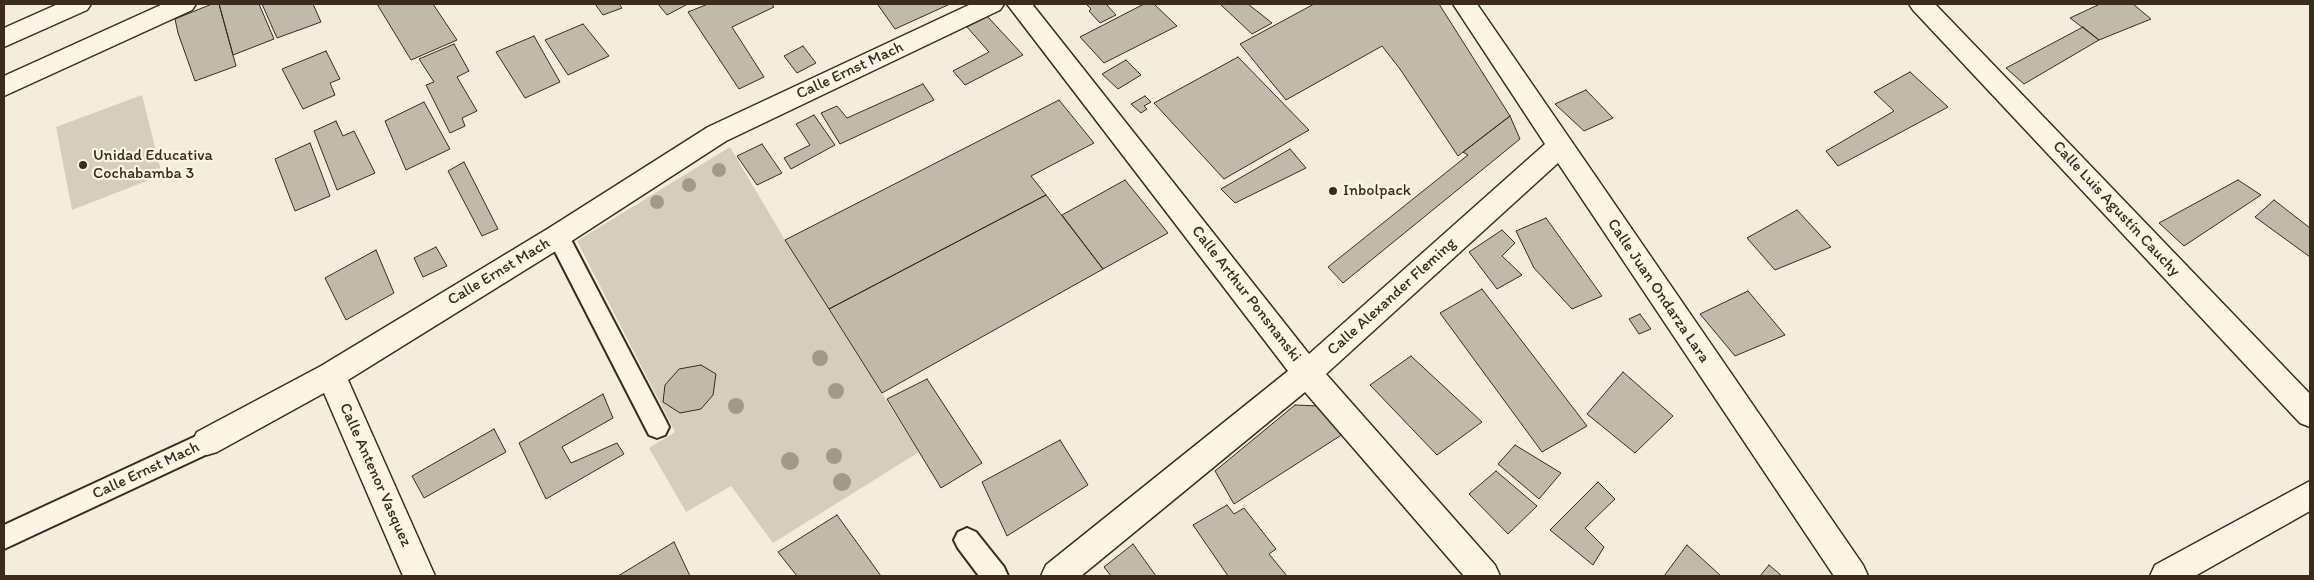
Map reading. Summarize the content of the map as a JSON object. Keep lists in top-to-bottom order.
{
  "streets": {
    "street": [
      "Calle Ernst Mach",
      "Calle Luis Agustín Cauchy",
      "Calle Juan Ondarza Lara",
      "Calle Arthur Ponsnanski",
      "Calle Alexander Fleming",
      "Calle Antenor Vasquez"
    ]
  },
  "crossings": [
    ["Calle Ernst Mach", "Calle Antenor Vasquez"],
    ["Calle Juan Ondarza Lara", "Calle Alexander Fleming"],
    ["Calle Arthur Ponsnanski", "Calle Alexander Fleming"]
  ],
  "places": ["Unidad Educativa Cochabamba 3", "Inbolpack"]
}
